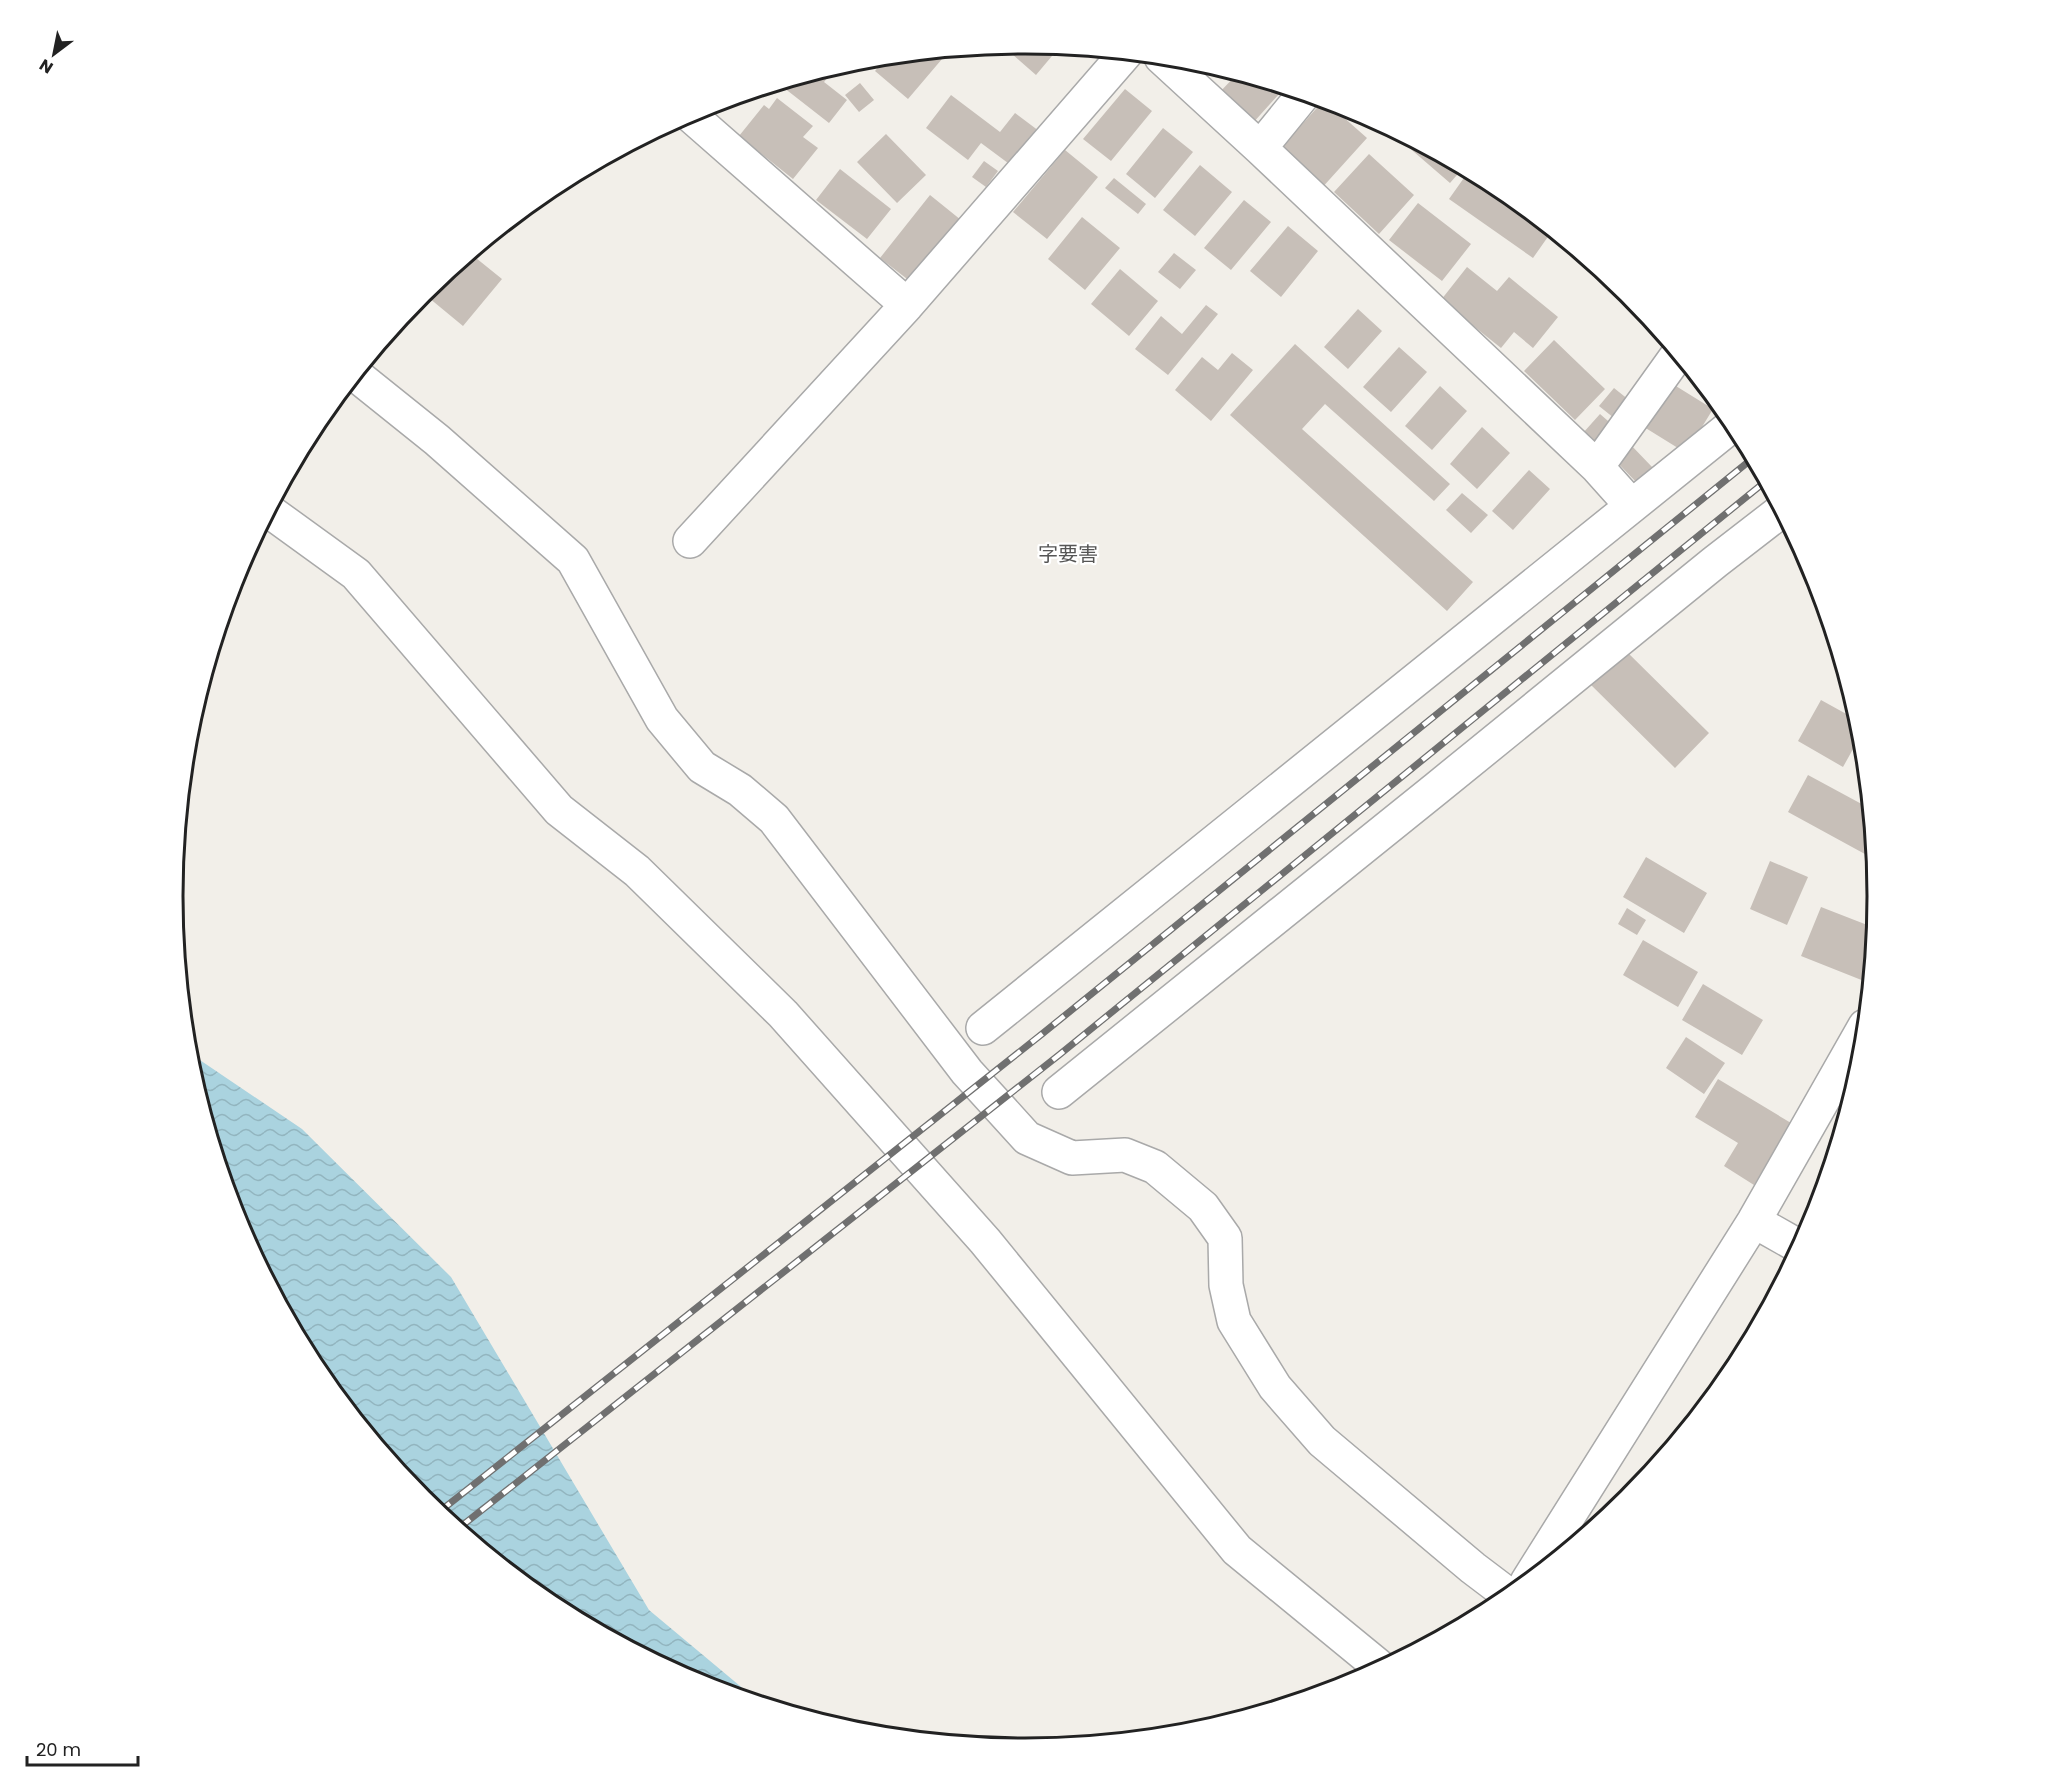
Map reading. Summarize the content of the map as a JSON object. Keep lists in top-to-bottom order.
{
  "districts": ["字要害"],
  "scale_bar": "20 m",
  "north": "bottom left"
}
